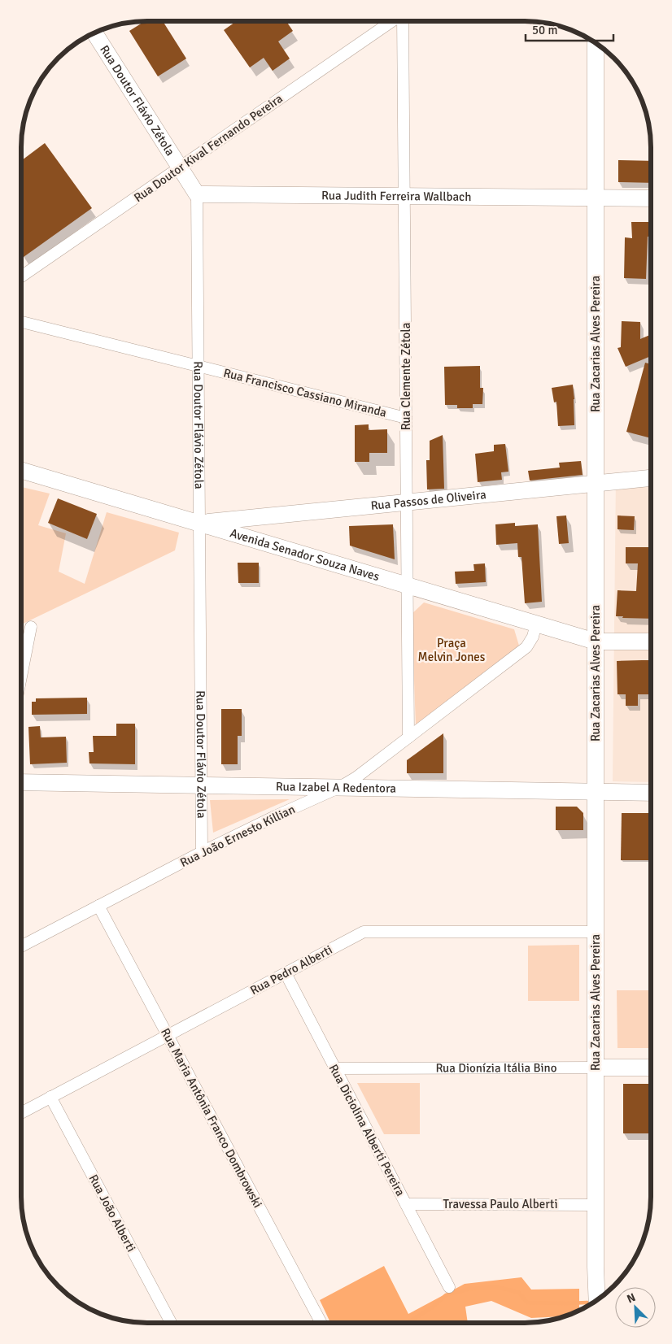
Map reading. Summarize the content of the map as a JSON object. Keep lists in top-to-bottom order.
{
  "streets": {
    "main road": [
      "Rua Doutor Flávio Zétola",
      "Rua Judith Ferreira Wallbach",
      "Rua Zacarias Alves Pereira",
      "Rua Passos de Oliveira",
      "Avenida Senador Souza Naves",
      "Rua Izabel A Redentora",
      "Rua Dionízia Itália Bino"
    ],
    "street": [
      "Rua Doutor Kival Fernando Pereira",
      "Rua Clemente Zétola",
      "Rua Francisco Cassiano Miranda",
      "Rua João Ernesto Killian",
      "Rua Pedro Alberti",
      "Rua Maria Antônia Franco Dombrowski",
      "Rua Diciolina Alberti Pereira",
      "Travessa Paulo Alberti",
      "Rua João Alberti"
    ]
  },
  "crossings": [
    ["Rua Doutor Flávio Zétola", "Rua Doutor Kival Fernando Pereira"],
    ["Rua Doutor Flávio Zétola", "Rua Judith Ferreira Wallbach"],
    ["Rua Doutor Flávio Zétola", "Rua Francisco Cassiano Miranda"],
    ["Rua Doutor Flávio Zétola", "Rua Passos de Oliveira"],
    ["Rua Doutor Flávio Zétola", "Avenida Senador Souza Naves"],
    ["Rua Doutor Flávio Zétola", "Rua Izabel A Redentora"],
    ["Rua Doutor Flávio Zétola", "Rua João Ernesto Killian"],
    ["Rua Judith Ferreira Wallbach", "Rua Zacarias Alves Pereira"],
    ["Rua Judith Ferreira Wallbach", "Rua Clemente Zétola"],
    ["Rua Zacarias Alves Pereira", "Rua Passos de Oliveira"],
    ["Rua Zacarias Alves Pereira", "Avenida Senador Souza Naves"],
    ["Rua Zacarias Alves Pereira", "Rua Izabel A Redentora"],
    ["Rua Zacarias Alves Pereira", "Rua Pedro Alberti"],
    ["Rua Zacarias Alves Pereira", "Rua Dionízia Itália Bino"],
    ["Rua Zacarias Alves Pereira", "Travessa Paulo Alberti"],
    ["Rua Clemente Zétola", "Rua Francisco Cassiano Miranda"],
    ["Rua Clemente Zétola", "Rua Passos de Oliveira"],
    ["Rua Clemente Zétola", "Avenida Senador Souza Naves"],
    ["Rua Clemente Zétola", "Rua João Ernesto Killian"],
    ["Rua Passos de Oliveira", "Avenida Senador Souza Naves"],
    ["Avenida Senador Souza Naves", "Rua João Ernesto Killian"],
    ["Rua Izabel A Redentora", "Rua João Ernesto Killian"],
    ["Rua João Ernesto Killian", "Rua Maria Antônia Franco Dombrowski"],
    ["Rua Pedro Alberti", "Rua Maria Antônia Franco Dombrowski"],
    ["Rua Pedro Alberti", "Rua Diciolina Alberti Pereira"],
    ["Rua Pedro Alberti", "Rua João Alberti"],
    ["Rua Dionízia Itália Bino", "Rua Diciolina Alberti Pereira"],
    ["Rua Diciolina Alberti Pereira", "Travessa Paulo Alberti"]
  ],
  "parks": ["Praça Melvin Jones"],
  "scale_bar": "50 m",
  "north": "top left"
}
